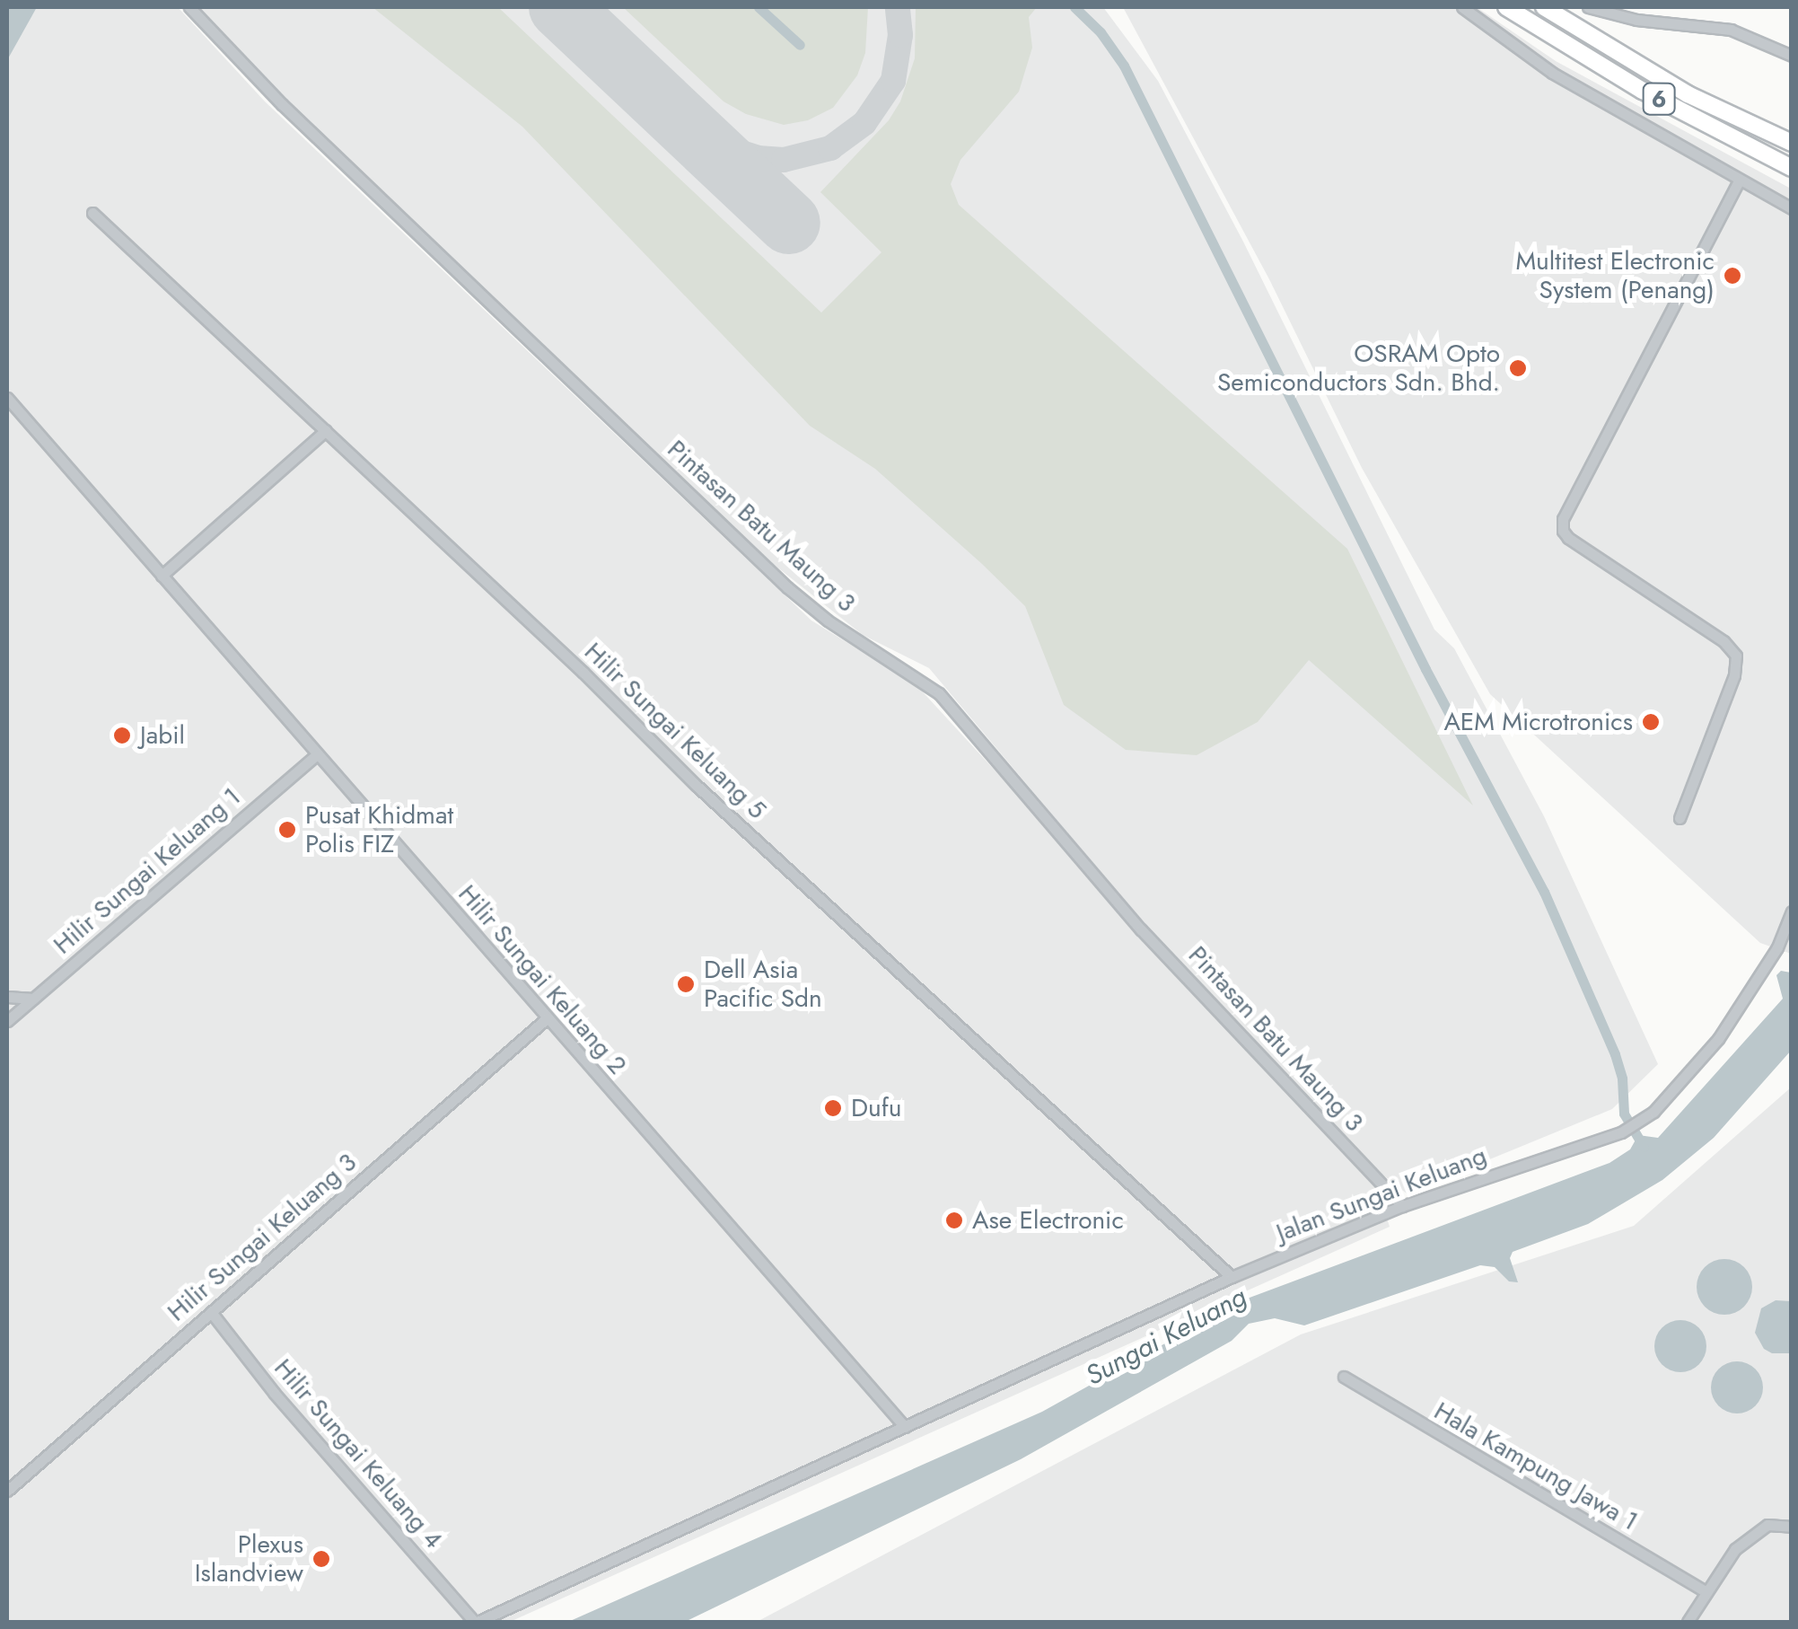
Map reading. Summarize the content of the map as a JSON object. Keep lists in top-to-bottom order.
{
  "streets": {
    "highway": ["6"],
    "street": [
      "Pintasan Batu Maung 3",
      "Hilir Sungai Keluang 5",
      "Hilir Sungai Keluang 1",
      "Hilir Sungai Keluang 2",
      "Jalan Sungai Keluang",
      "Hilir Sungai Keluang 3",
      "Hilir Sungai Keluang 4",
      "Hala Kampung Jawa 1"
    ]
  },
  "crossings": [
    ["Pintasan Batu Maung 3", "Jalan Sungai Keluang"],
    ["Hilir Sungai Keluang 5", "Jalan Sungai Keluang"],
    ["Hilir Sungai Keluang 1", "Hilir Sungai Keluang 2"],
    ["Hilir Sungai Keluang 2", "Jalan Sungai Keluang"],
    ["Hilir Sungai Keluang 2", "Hilir Sungai Keluang 3"],
    ["Jalan Sungai Keluang", "Hilir Sungai Keluang 4"],
    ["Hilir Sungai Keluang 3", "Hilir Sungai Keluang 4"]
  ],
  "water": ["Sungai Keluang"],
  "places": [
    "Multitest Electronic System (Penang)",
    "OSRAM Opto Semiconductors Sdn. Bhd.",
    "AEM Microtronics",
    "Jabil",
    "Pusat Khidmat Polis FIZ",
    "Dell Asia Pacific Sdn",
    "Dufu",
    "Ase Electronic",
    "Plexus Islandview"
  ]
}
